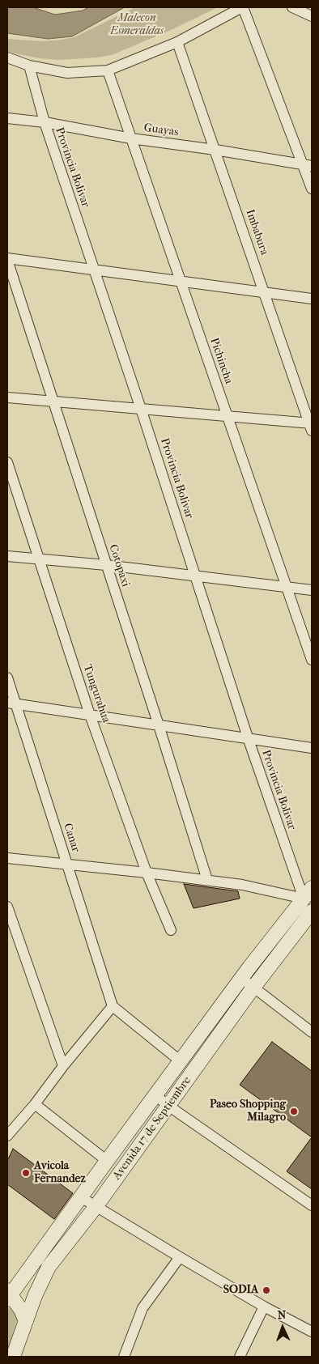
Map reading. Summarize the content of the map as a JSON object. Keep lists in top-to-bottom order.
{
  "streets": {
    "street": [
      "Guayas",
      "Provincia Bolivar",
      "Imbabura",
      "Pichincha",
      "Cotopaxi",
      "Tungurahua",
      "Canar",
      "Avenida 17 de Septiembre"
    ]
  },
  "crossings": [
    ["Guayas", "Provincia Bolivar"],
    ["Guayas", "Imbabura"],
    ["Guayas", "Pichincha"],
    ["Provincia Bolivar", "Avenida 17 de Septiembre"]
  ],
  "parks": ["Malecon Esmeraldas"],
  "places": ["Paseo Shopping Milagro", "Avicola Fernandez", "SODIA"],
  "north": "top"
}
